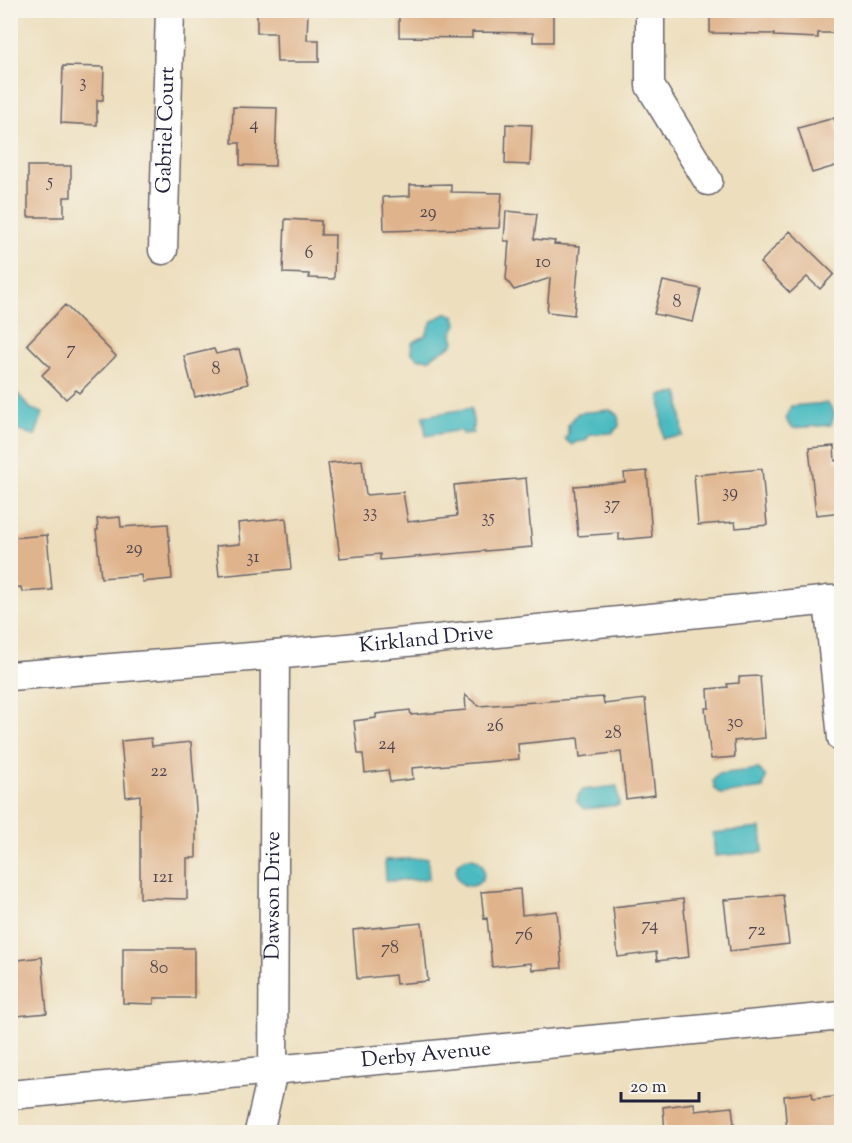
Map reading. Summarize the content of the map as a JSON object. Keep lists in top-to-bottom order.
{
  "streets": {
    "street": [
      "Gabriel Court",
      "Kirkland Drive",
      "Dawson Drive",
      "Derby Avenue"
    ]
  },
  "crossings": [
    ["Kirkland Drive", "Dawson Drive"],
    ["Dawson Drive", "Derby Avenue"]
  ],
  "house_numbers": [
    "3",
    "4",
    "5",
    "29",
    "6",
    "10",
    "8",
    "7",
    "8",
    "39",
    "37",
    "33",
    "35",
    "29",
    "31",
    "30",
    "26",
    "28",
    "24",
    "22",
    "121",
    "74",
    "72",
    "76",
    "78",
    "80"
  ],
  "scale_bar": "20 m"
}
